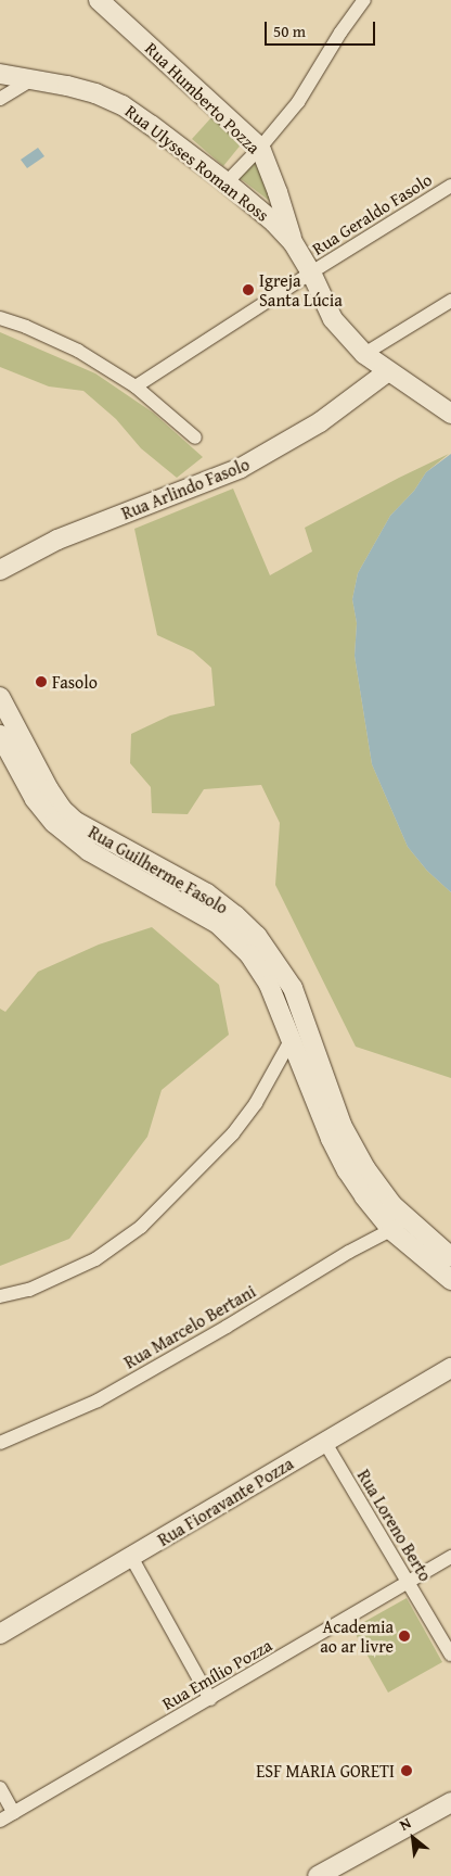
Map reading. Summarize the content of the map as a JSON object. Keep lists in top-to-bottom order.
{
  "streets": {
    "main road": [
      "Rua Humberto Pozza",
      "Rua Ulysses Roman Ross",
      "Rua Arlindo Fasolo",
      "Rua Guilherme Fasolo",
      "Rua Fioravante Pozza"
    ],
    "street": [
      "Rua Geraldo Fasolo",
      "Rua Marcelo Bertani",
      "Rua Loreno Berto",
      "Rua Emílio Pozza"
    ]
  },
  "crossings": [
    ["Rua Humberto Pozza", "Rua Ulysses Roman Ross"],
    ["Rua Guilherme Fasolo", "Rua Marcelo Bertani"],
    ["Rua Fioravante Pozza", "Rua Loreno Berto"],
    ["Rua Loreno Berto", "Rua Emílio Pozza"]
  ],
  "places": [
    "Igreja Santa Lúcia",
    "Fasolo",
    "Academia ao ar livre",
    "ESF MARIA GORETI"
  ],
  "scale_bar": "50 m",
  "north": "top left"
}
